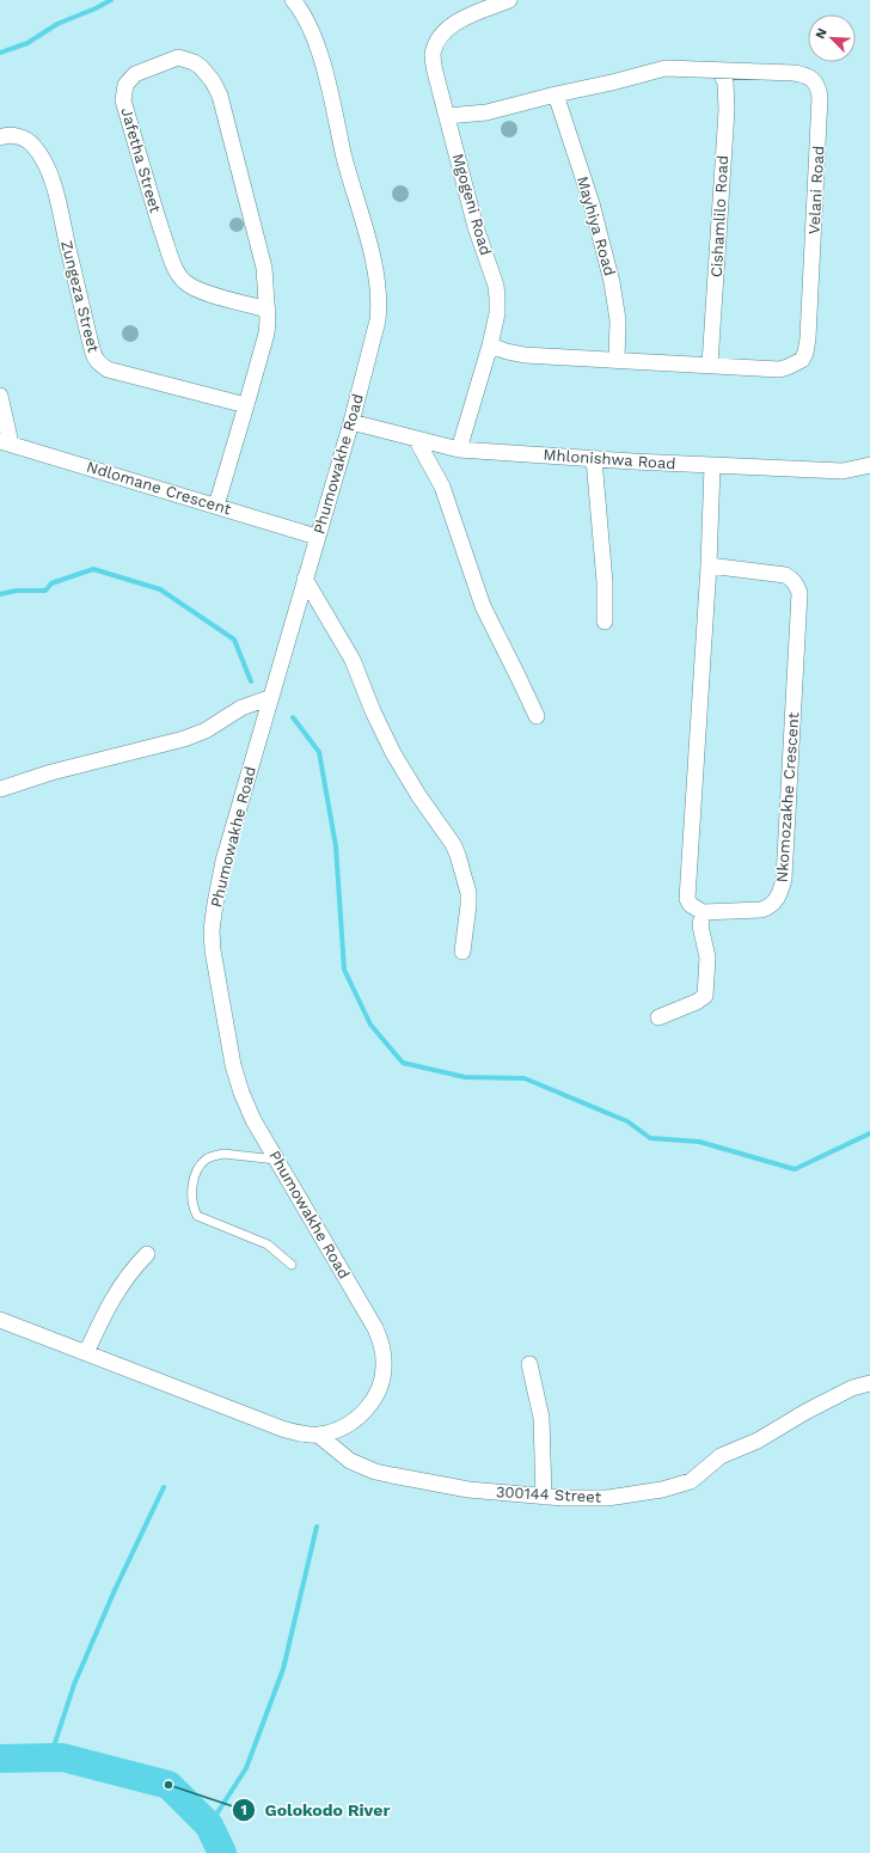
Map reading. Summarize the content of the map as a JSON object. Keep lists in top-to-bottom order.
{
  "streets": {
    "street": [
      "Jafetha Street",
      "Velani Road",
      "Mgogeni Road",
      "Cishamlilo Road",
      "Mayhiya Road",
      "Zungeza Street",
      "Mhlonishwa Road",
      "Phumowakhe Road",
      "Ndlomane Crescent",
      "Nkomozakhe Crescent",
      "300144 Street"
    ]
  },
  "crossings": [
    ["Jafetha Street", "Zungeza Street"],
    ["Jafetha Street", "Ndlomane Crescent"],
    ["Velani Road", "Mgogeni Road"],
    ["Velani Road", "Cishamlilo Road"],
    ["Velani Road", "Mayhiya Road"],
    ["Mgogeni Road", "Mhlonishwa Road"],
    ["Mhlonishwa Road", "Phumowakhe Road"],
    ["Phumowakhe Road", "Ndlomane Crescent"],
    ["Phumowakhe Road", "300144 Street"]
  ],
  "places": ["Golokodo River"],
  "north": "top left"
}
